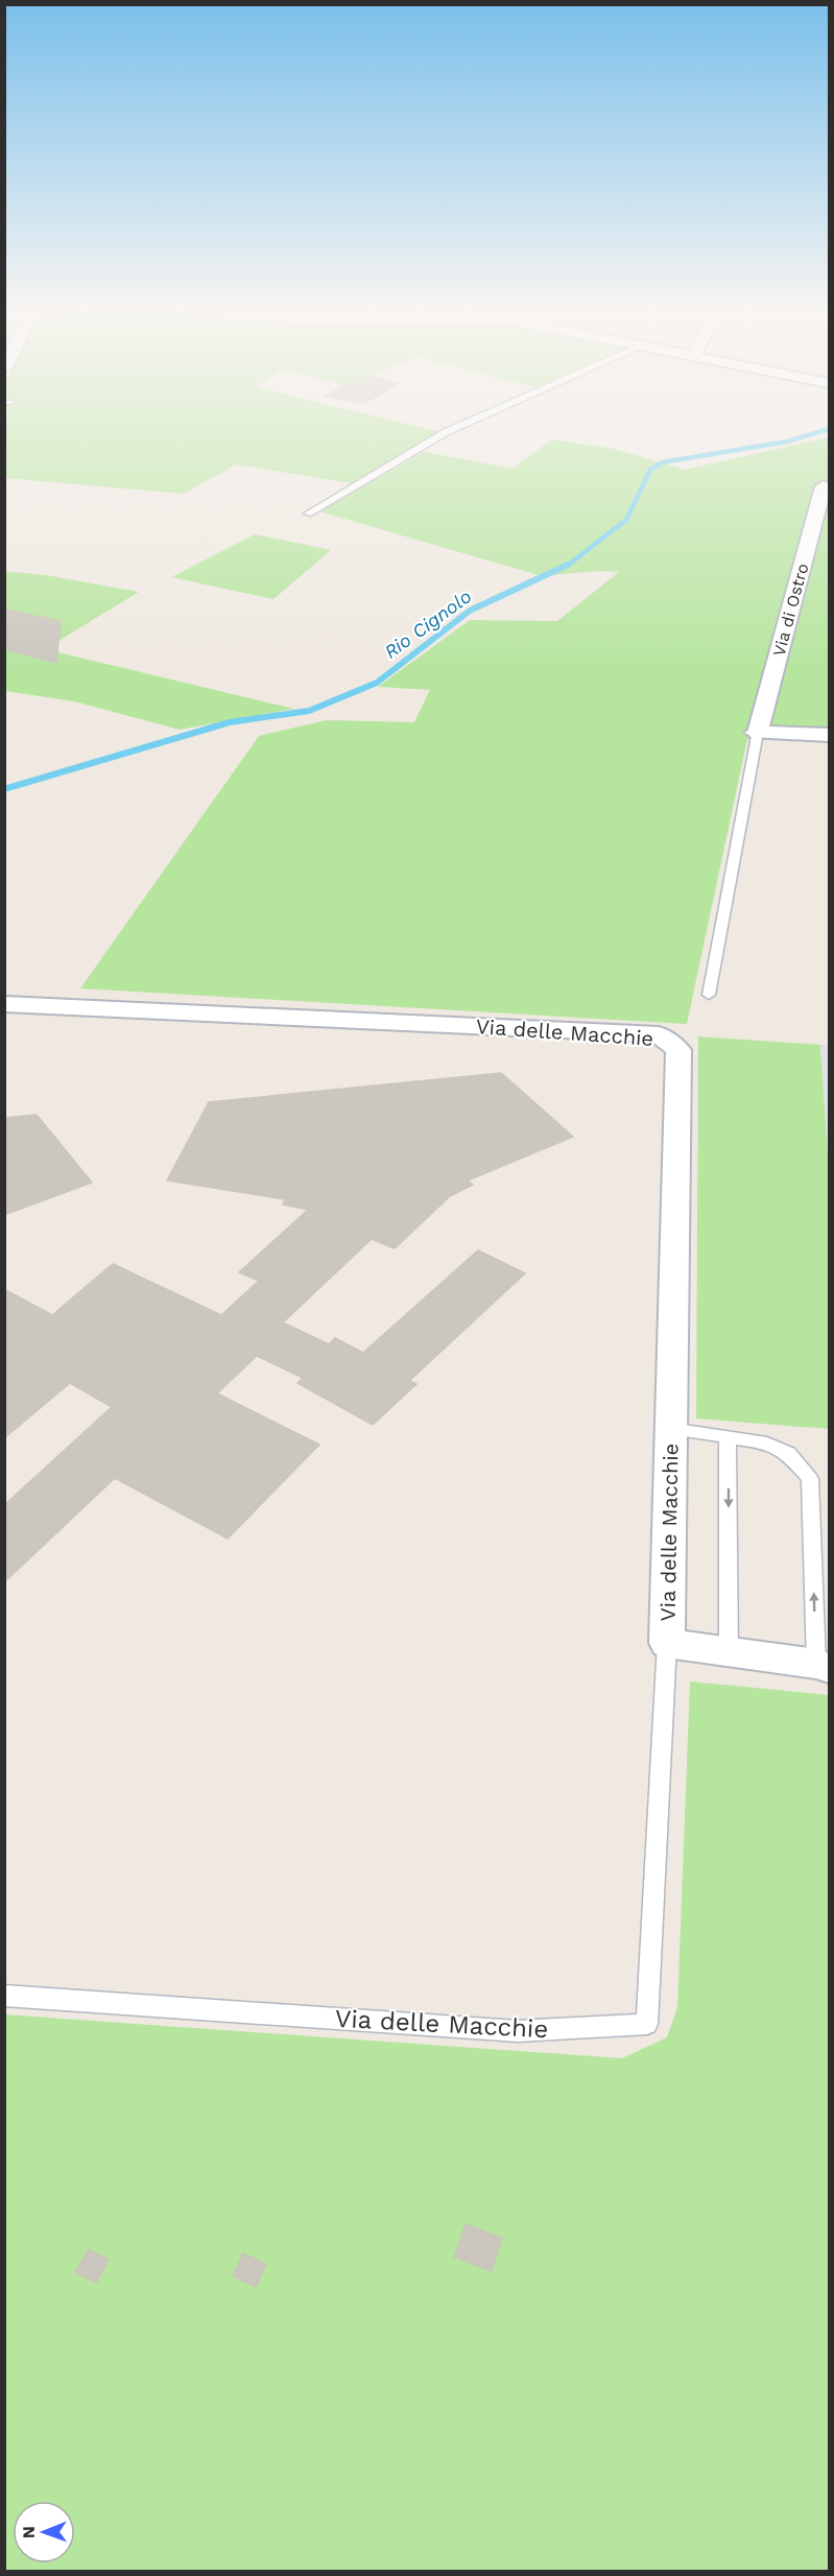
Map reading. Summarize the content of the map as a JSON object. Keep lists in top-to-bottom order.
{
  "streets": {
    "street": ["Via di Ostro", "Via delle Macchie"]
  },
  "water": ["Rio Cignolo"],
  "north": "left"
}
